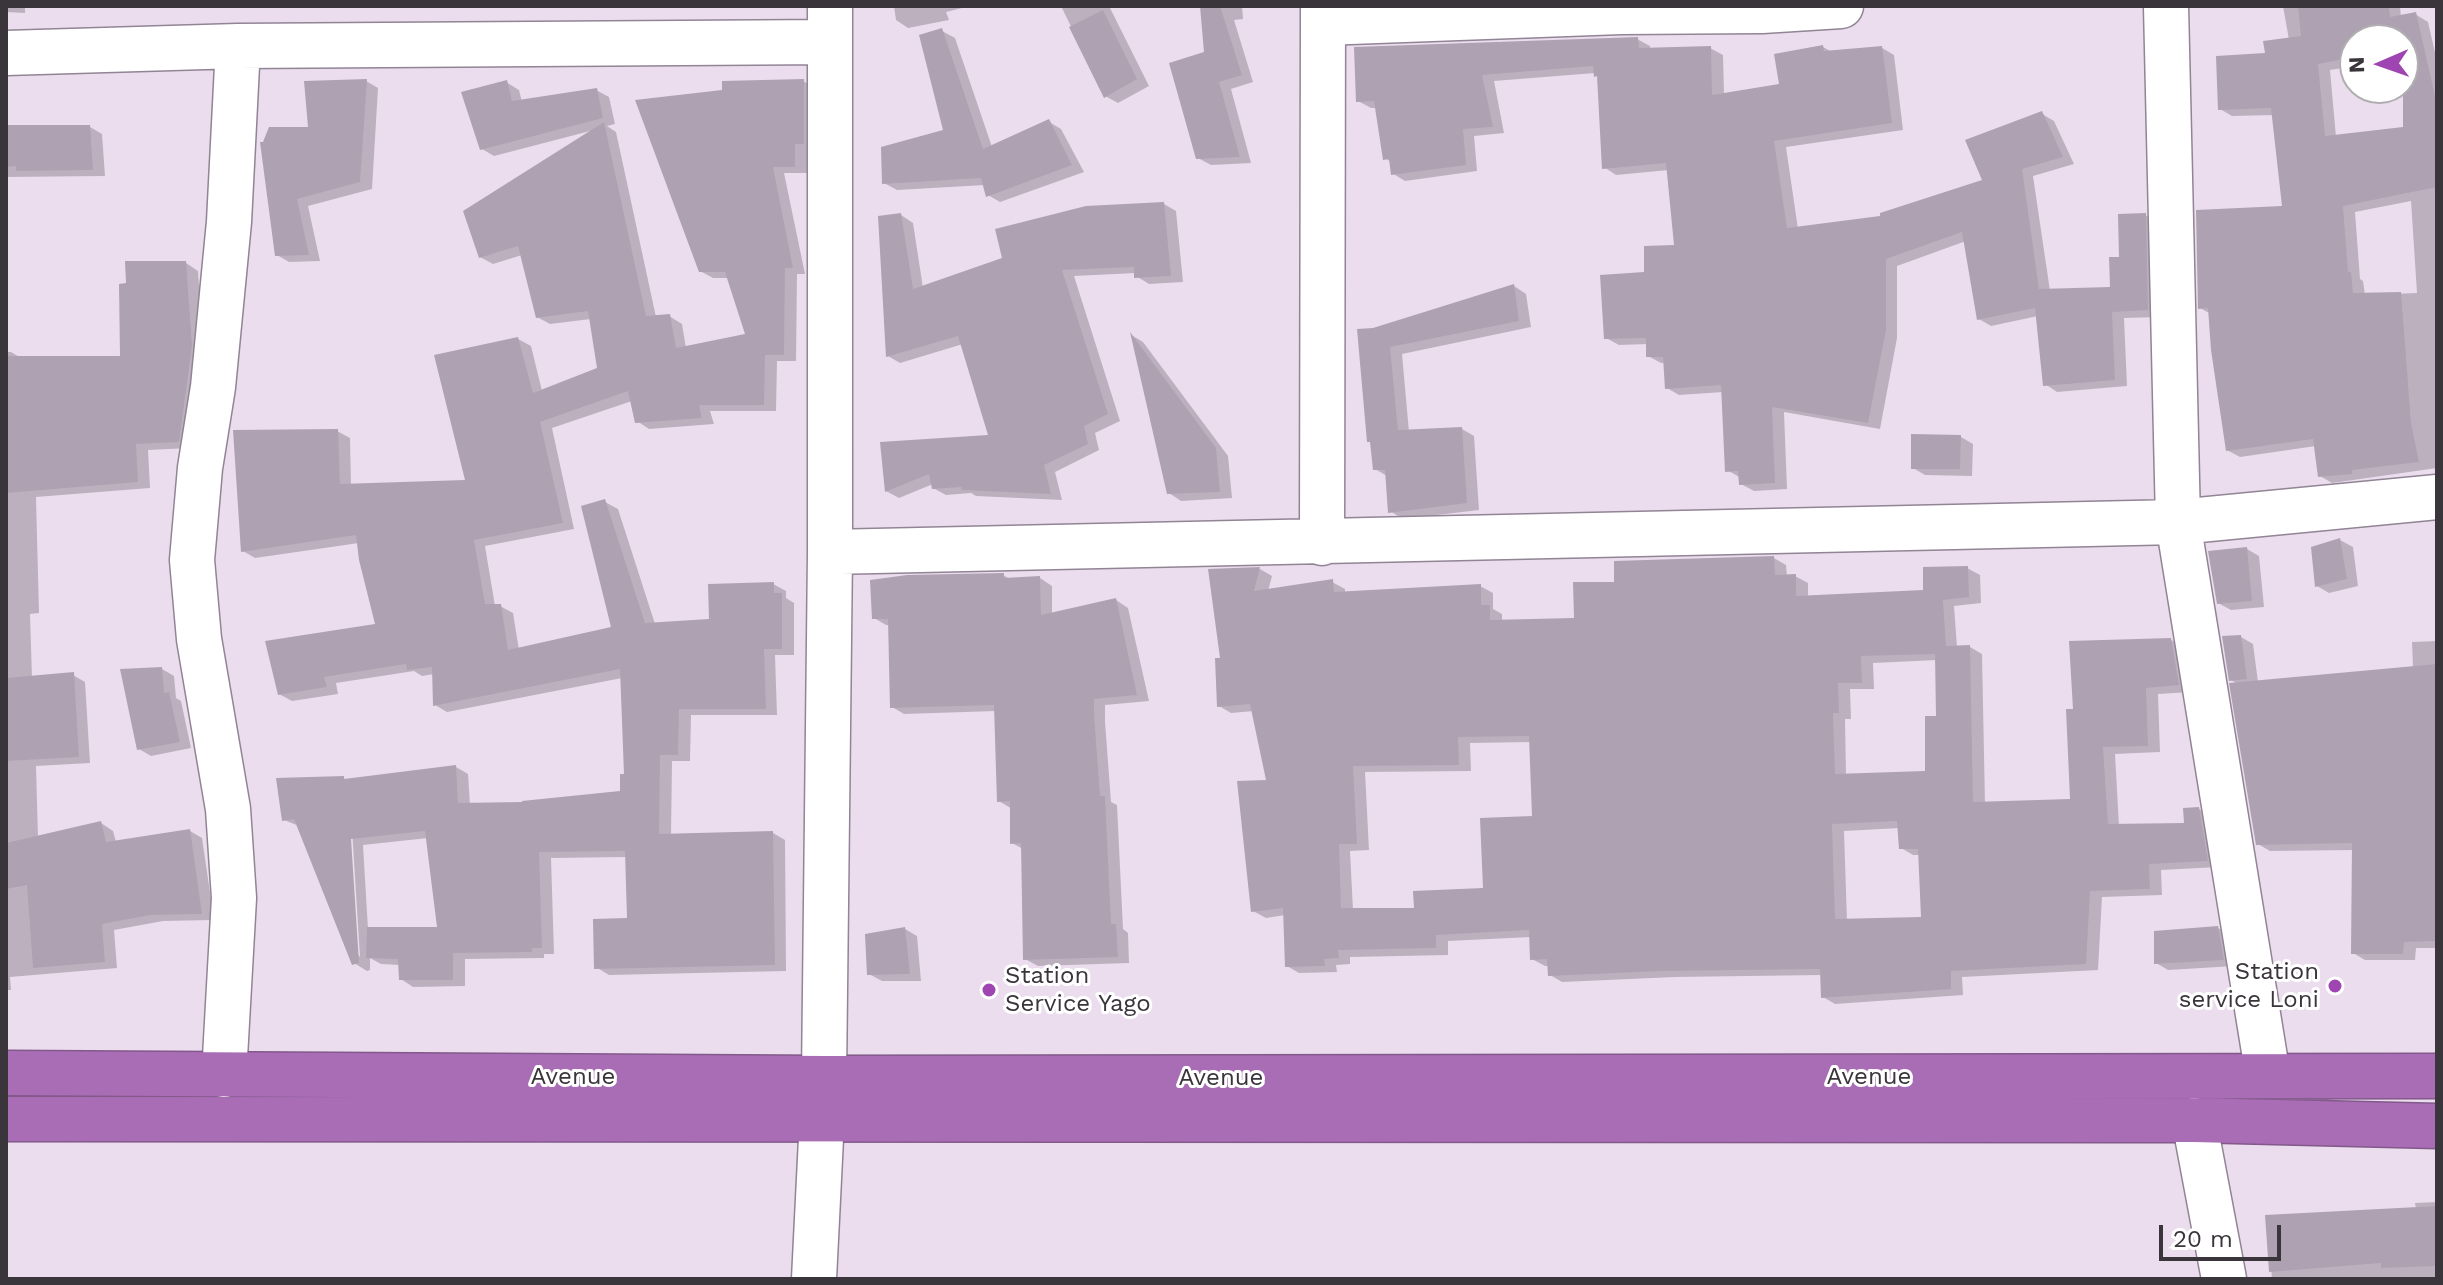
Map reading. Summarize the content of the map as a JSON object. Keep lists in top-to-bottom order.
{
  "streets": {
    "highway": ["Avenue"]
  },
  "places": ["Station service Loni", "Station Service Yago"],
  "scale_bar": "20 m",
  "north": "left"
}
